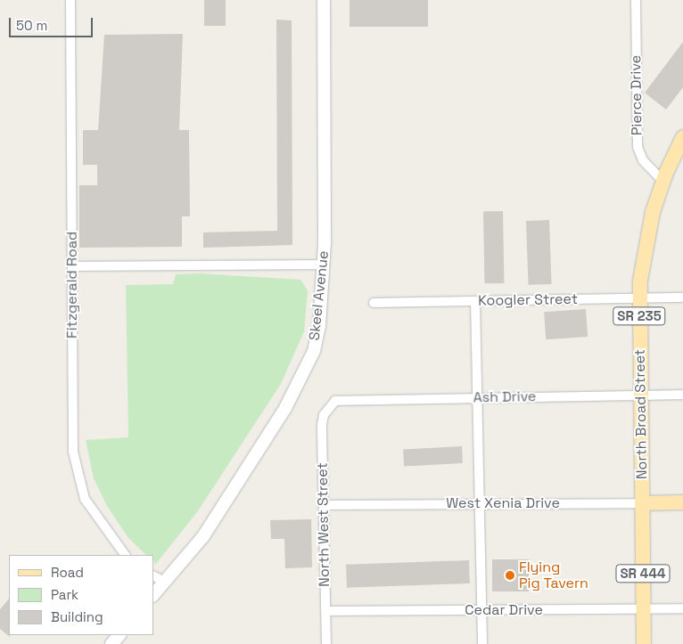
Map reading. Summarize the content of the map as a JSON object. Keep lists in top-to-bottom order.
{
  "streets": {
    "main road": [
      "SR 235",
      "North Broad Street",
      "West Xenia Drive",
      "SR 444"
    ],
    "street": [
      "Pierce Drive",
      "Fitzgerald Road",
      "Skeel Avenue",
      "Koogler Street",
      "Ash Drive",
      "North West Street",
      "Cedar Drive"
    ]
  },
  "crossings": [
    ["Pierce Drive", "North Broad Street"],
    ["Koogler Street", "North Broad Street"],
    ["Ash Drive", "North Broad Street"],
    ["Ash Drive", "North West Street"],
    ["North Broad Street", "West Xenia Drive"],
    ["North Broad Street", "Cedar Drive"],
    ["West Xenia Drive", "North West Street"],
    ["North West Street", "Cedar Drive"]
  ],
  "places": ["Flying Pig Tavern"],
  "legend": ["Road", "Park", "Building"],
  "scale_bar": "50 m"
}
